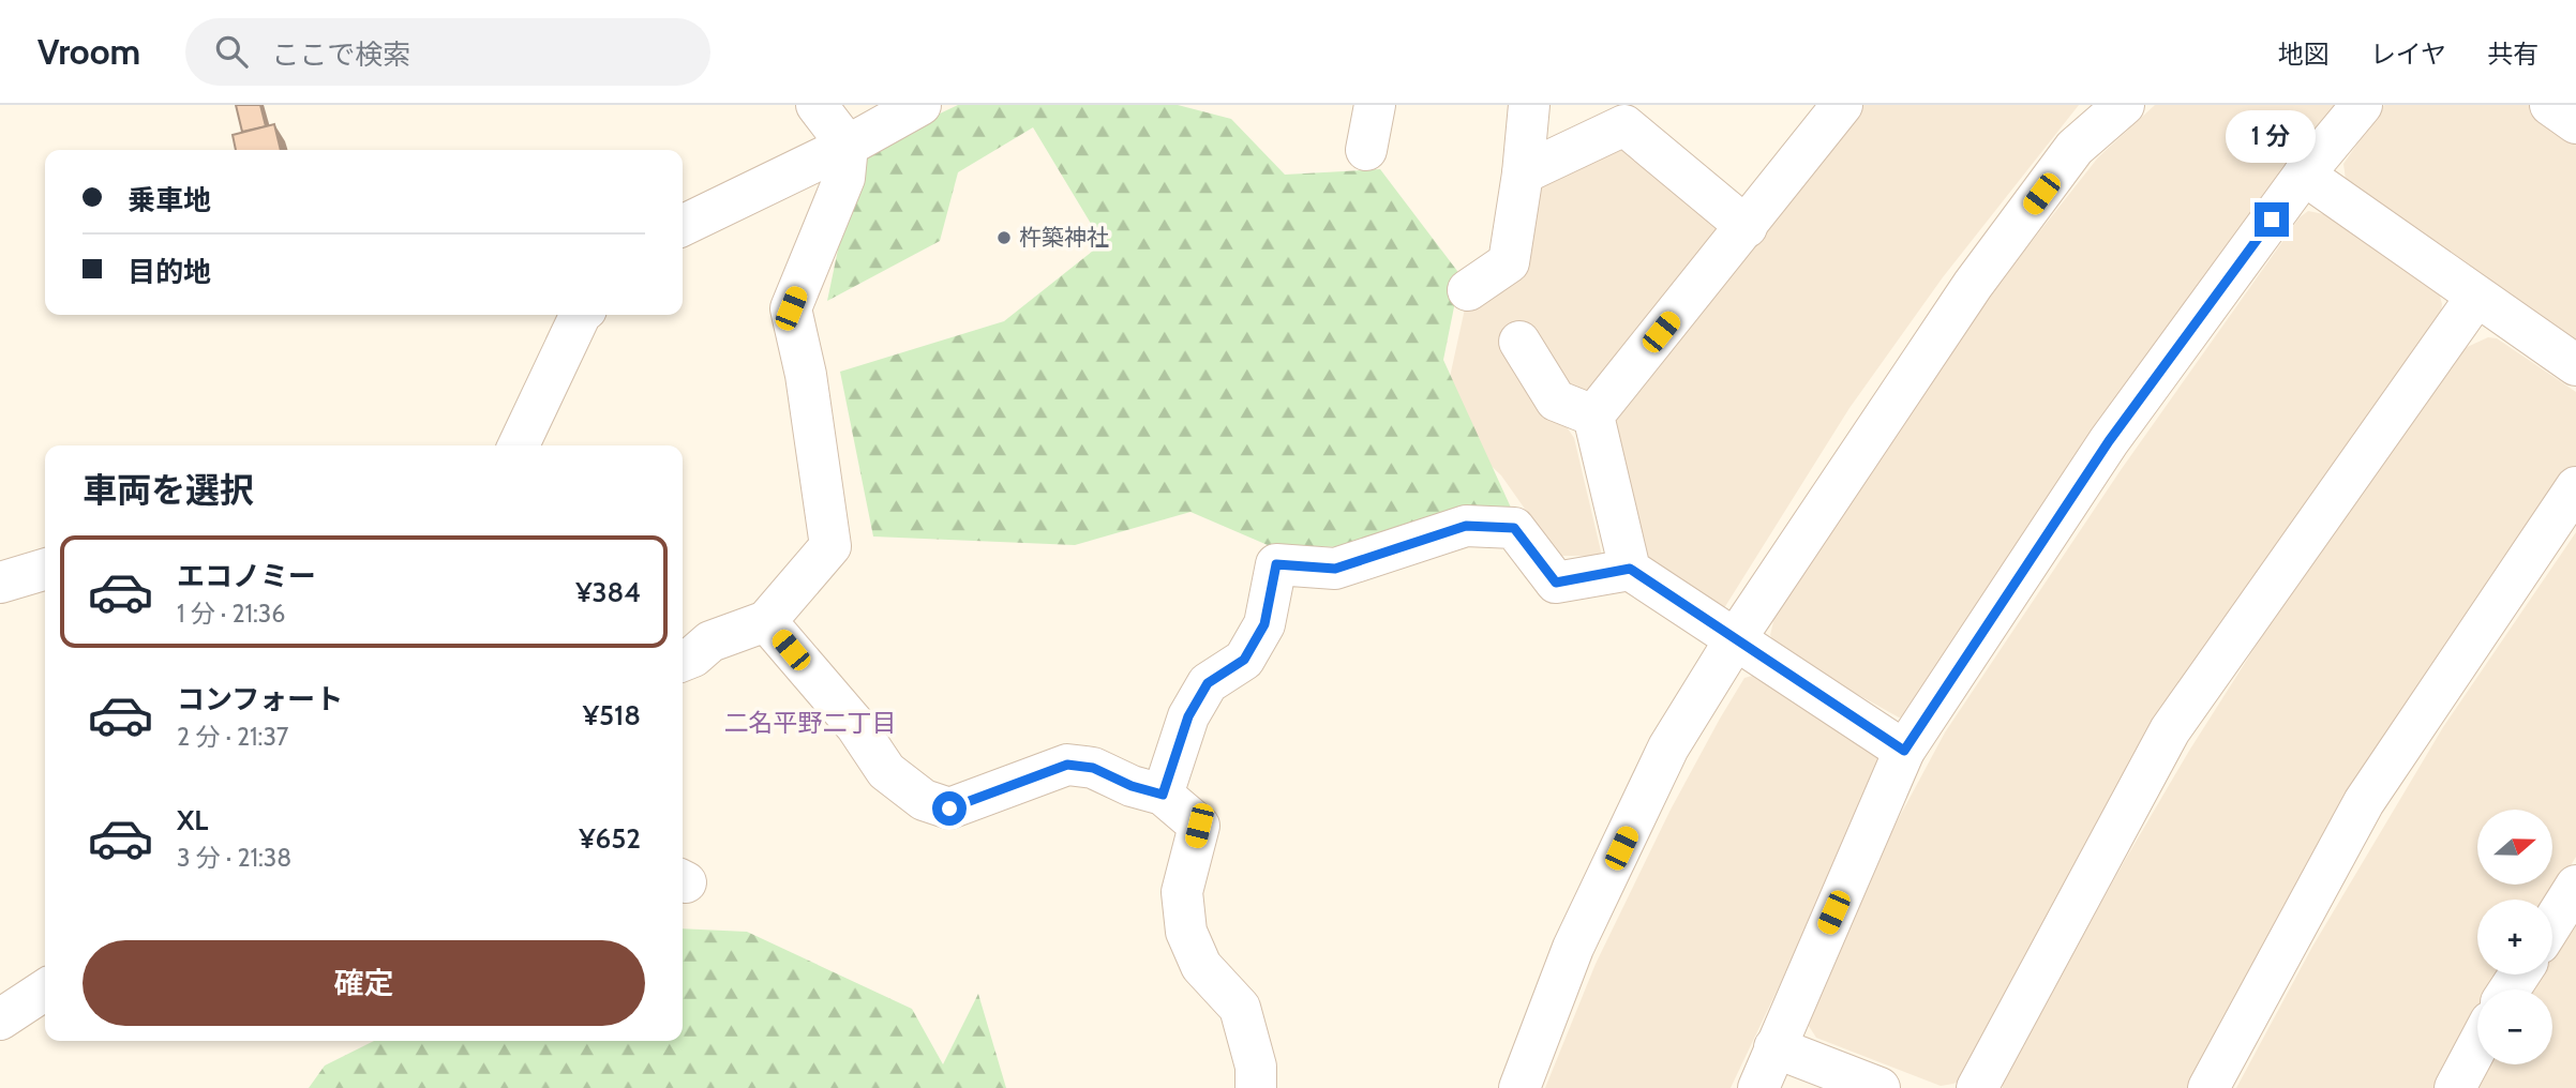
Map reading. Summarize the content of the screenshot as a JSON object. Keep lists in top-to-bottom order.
{
  "districts": ["二名平野二丁目"],
  "places": ["杵築神社"],
  "north": "right",
  "page": {
    "header": "Vroom",
    "search": "ここで検索",
    "nav": ["地図", "レイヤ", "共有"],
    "bubble": "1 分",
    "banner": ["乗車地", "目的地"],
    "heading": "車両を選択",
    "list": [
      {
        "name": "エコノミー",
        "note": "1 分 · 21:36",
        "value": "¥384"
      },
      {
        "name": "コンフォート",
        "note": "2 分 · 21:37",
        "value": "¥518"
      },
      {
        "name": "XL",
        "note": "3 分 · 21:38",
        "value": "¥652"
      }
    ],
    "map_buttons": ["+", "−"],
    "buttons": "確定"
  }
}
